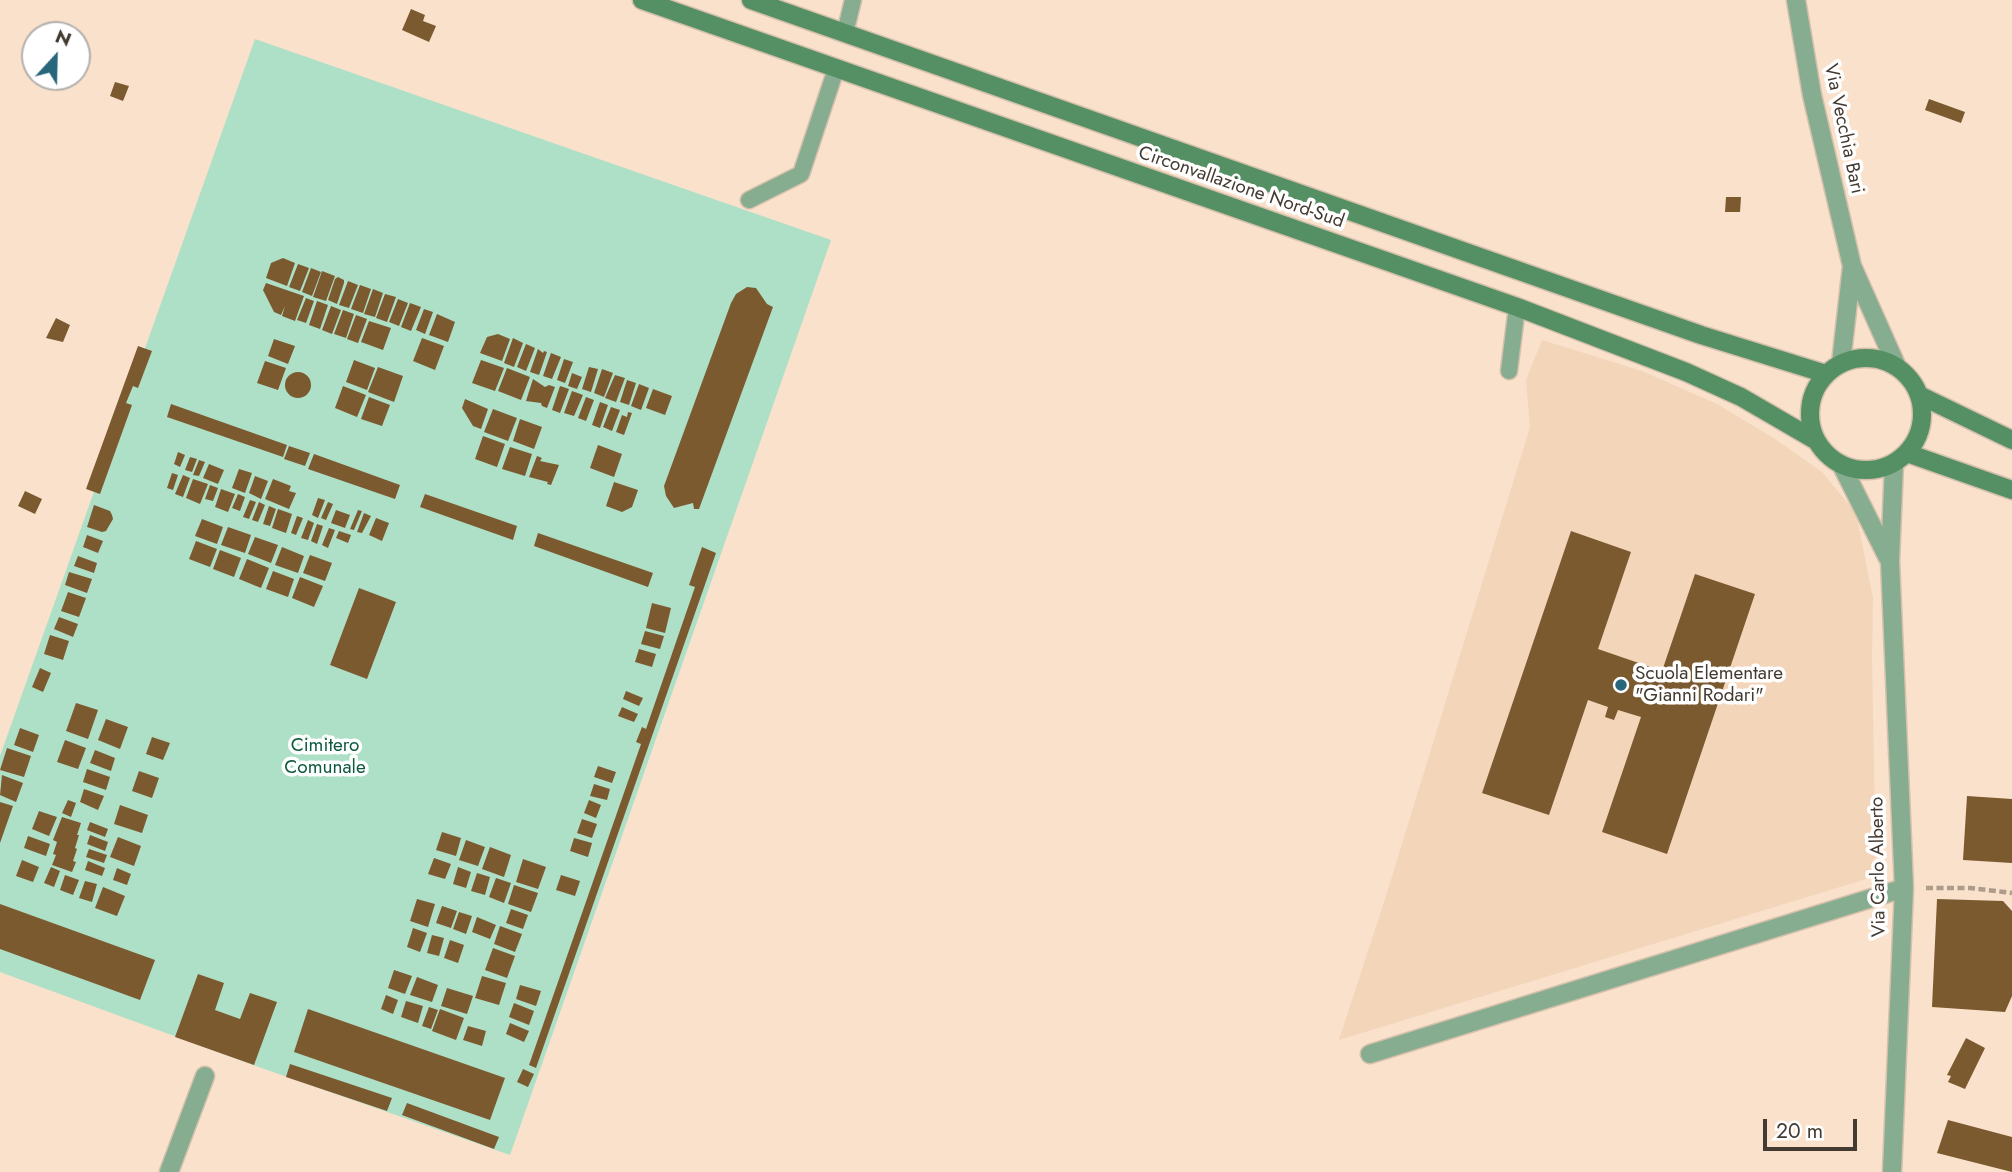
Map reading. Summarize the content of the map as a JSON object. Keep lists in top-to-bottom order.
{
  "streets": {
    "main road": ["Circonvallazione Nord-Sud"],
    "street": ["Via Vecchia Bari", "Via Carlo Alberto"]
  },
  "crossings": [
    ["Via Vecchia Bari", "Circonvallazione Nord-Sud"],
    ["Via Vecchia Bari", "Via Carlo Alberto"],
    ["Circonvallazione Nord-Sud", "Via Carlo Alberto"]
  ],
  "parks": ["Cimitero Comunale"],
  "places": ["Scuola Elementare \"Gianni Rodari\""],
  "scale_bar": "20 m",
  "north": "top"
}
